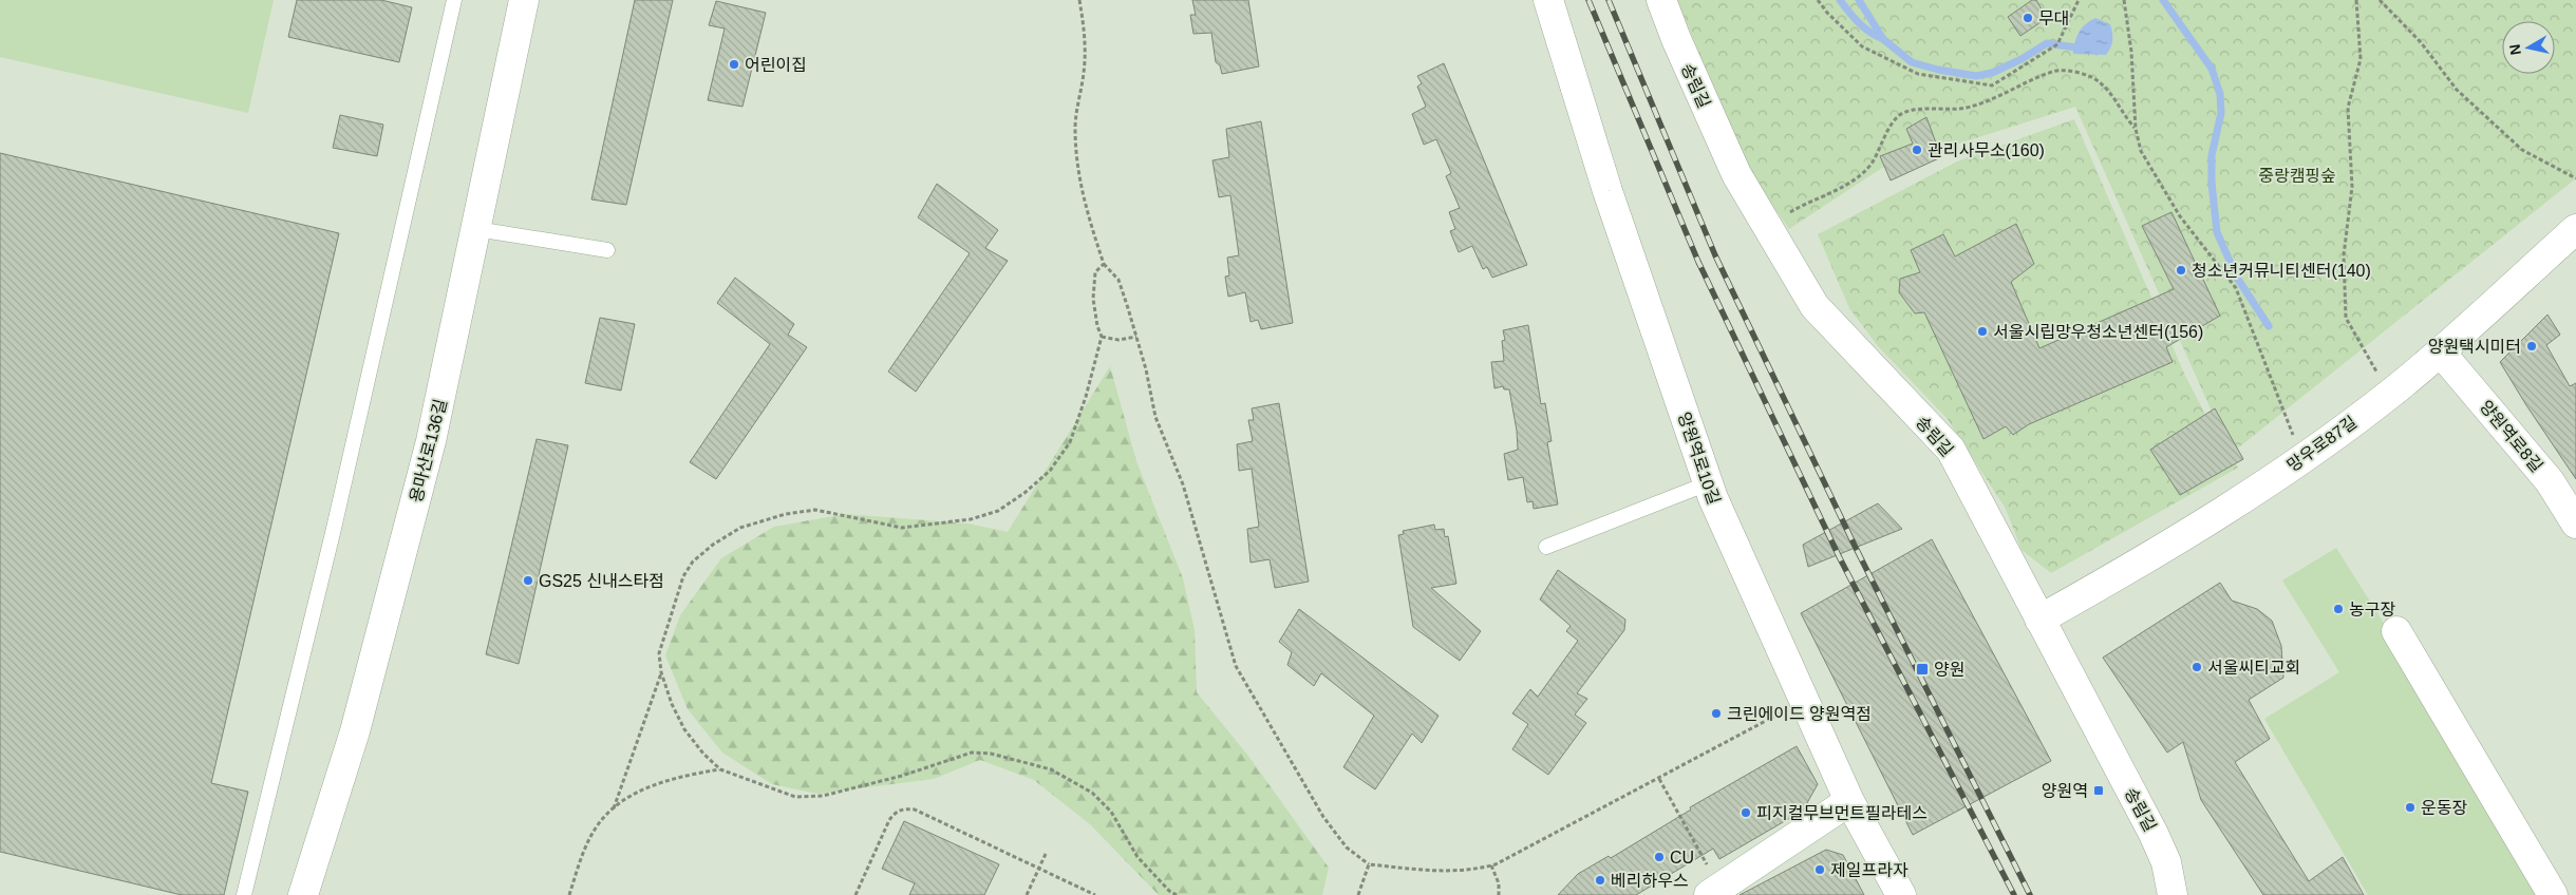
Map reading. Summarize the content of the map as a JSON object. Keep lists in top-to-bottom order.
{
  "streets": {
    "street": [
      "송림길",
      "양원역로8길",
      "망우로87길",
      "용마산로136길",
      "양원역로10길"
    ]
  },
  "crossings": [
    ["송림길", "망우로87길"],
    ["양원역로8길", "망우로87길"]
  ],
  "parks": ["중랑캠핑숲"],
  "places": {
    "other": [
      "무대",
      "어린이집",
      "관리사무소(160)",
      "청소년커뮤니티센터(140)",
      "서울시립망우청소년센터(156)",
      "양원택시미터",
      "GS25 신내스타점",
      "농구장",
      "서울씨티교회",
      "크린에이드 양원역점",
      "운동장",
      "피지컬무브먼트필라테스",
      "CU",
      "제일프라자",
      "베리하우스"
    ],
    "transit": ["양원", "양원역"]
  },
  "north": "left"
}
